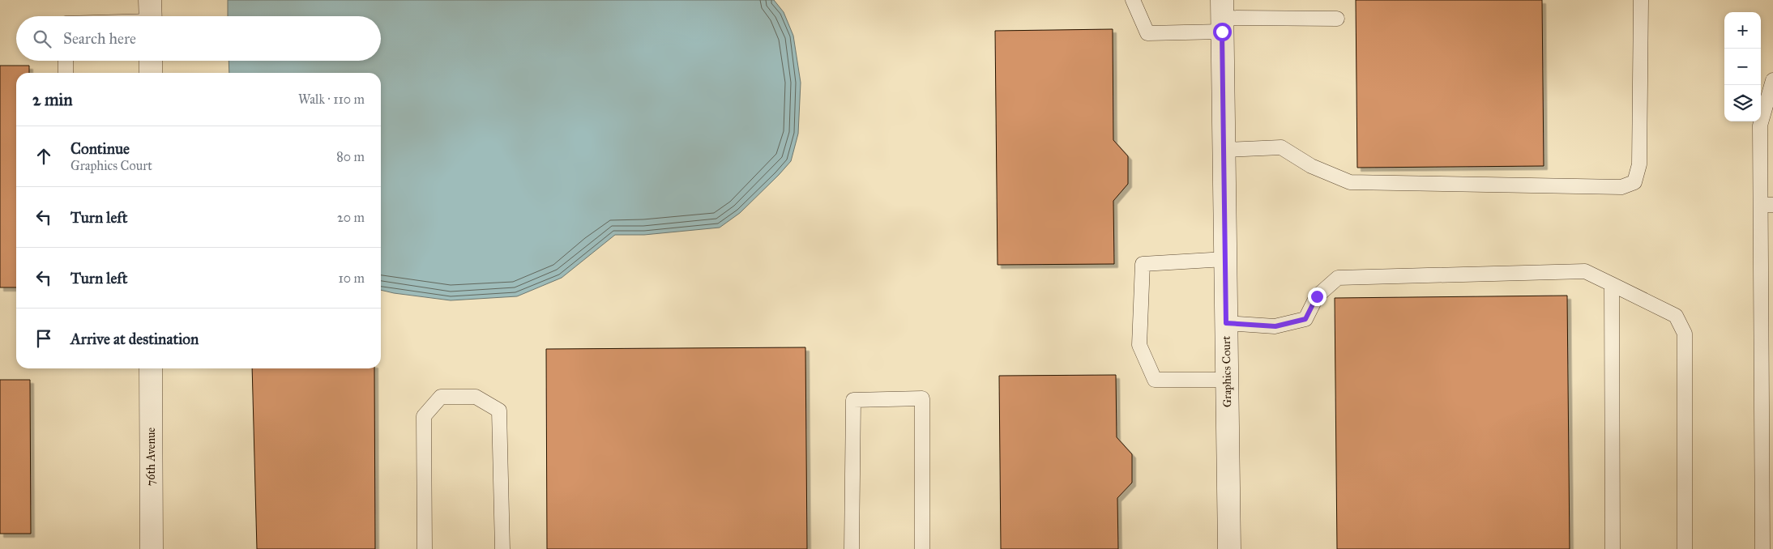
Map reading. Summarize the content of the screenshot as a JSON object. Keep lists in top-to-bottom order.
{
  "streets": {
    "street": ["Graphics Court", "76th Avenue"]
  },
  "page": {
    "map_buttons": ["+", "−"],
    "search": "Search here",
    "heading": ["2 min", "Walk · 110 m"],
    "list": [
      ["Continue", "Graphics Court", "80 m"],
      ["Turn left", "20 m"],
      ["Turn left", "10 m"],
      "Arrive at destination"
    ]
  }
}
